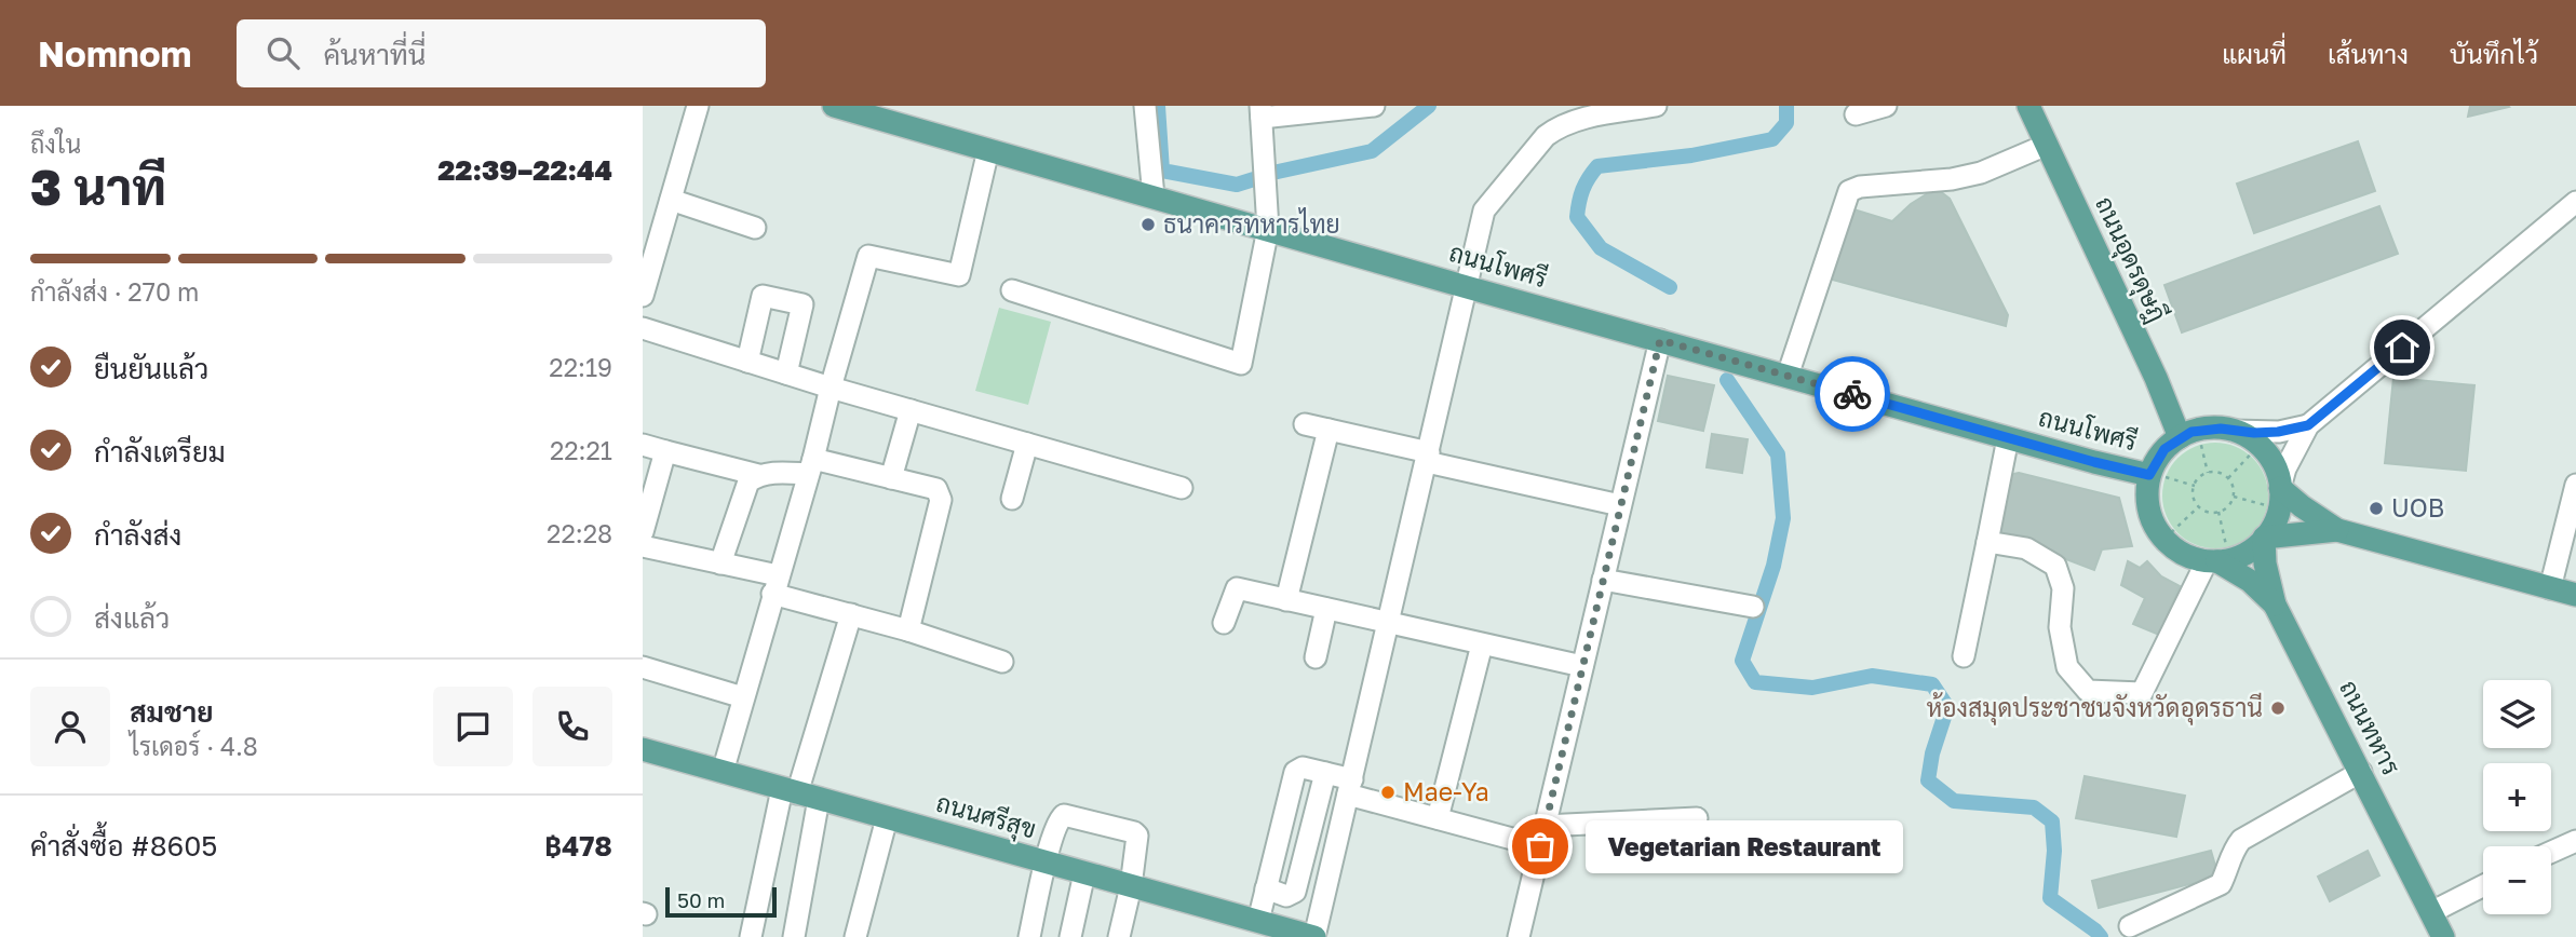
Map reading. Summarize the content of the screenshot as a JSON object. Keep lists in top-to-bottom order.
{
  "streets": {
    "main road": [
      "ถนนอุดรดุษฎี",
      "ถนนโพศรี",
      "ถนนทหาร",
      "ถนนศรีสุข"
    ]
  },
  "places": [
    "ธนาคารทหารไทย",
    "UOB",
    "ห้องสมุดประชาชนจังหวัดอุดรธานี",
    "Mae-Ya",
    "Vegetarian Restaurant"
  ],
  "scale_bar": "50 m",
  "page": {
    "header": "Nomnom",
    "search": "ค้นหาที่นี่",
    "nav": ["แผนที่", "เส้นทาง", "บันทึกไว้"],
    "heading": ["3 นาที", "ถึงใน", "22:39–22:44"],
    "panel": [
      "สมชาย",
      "ไรเดอร์ · 4.8",
      "คำสั่งซื้อ #8605",
      "฿478"
    ],
    "bar": "กำลังส่ง · 270 m",
    "list": [
      ["ยืนยันแล้ว", "22:19"],
      ["กำลังเตรียม", "22:21"],
      ["กำลังส่ง", "22:28"],
      "ส่งแล้ว"
    ],
    "map_buttons": ["+", "−"],
    "bubble": "Vegetarian Restaurant",
    "scale": "50 m"
  }
}
